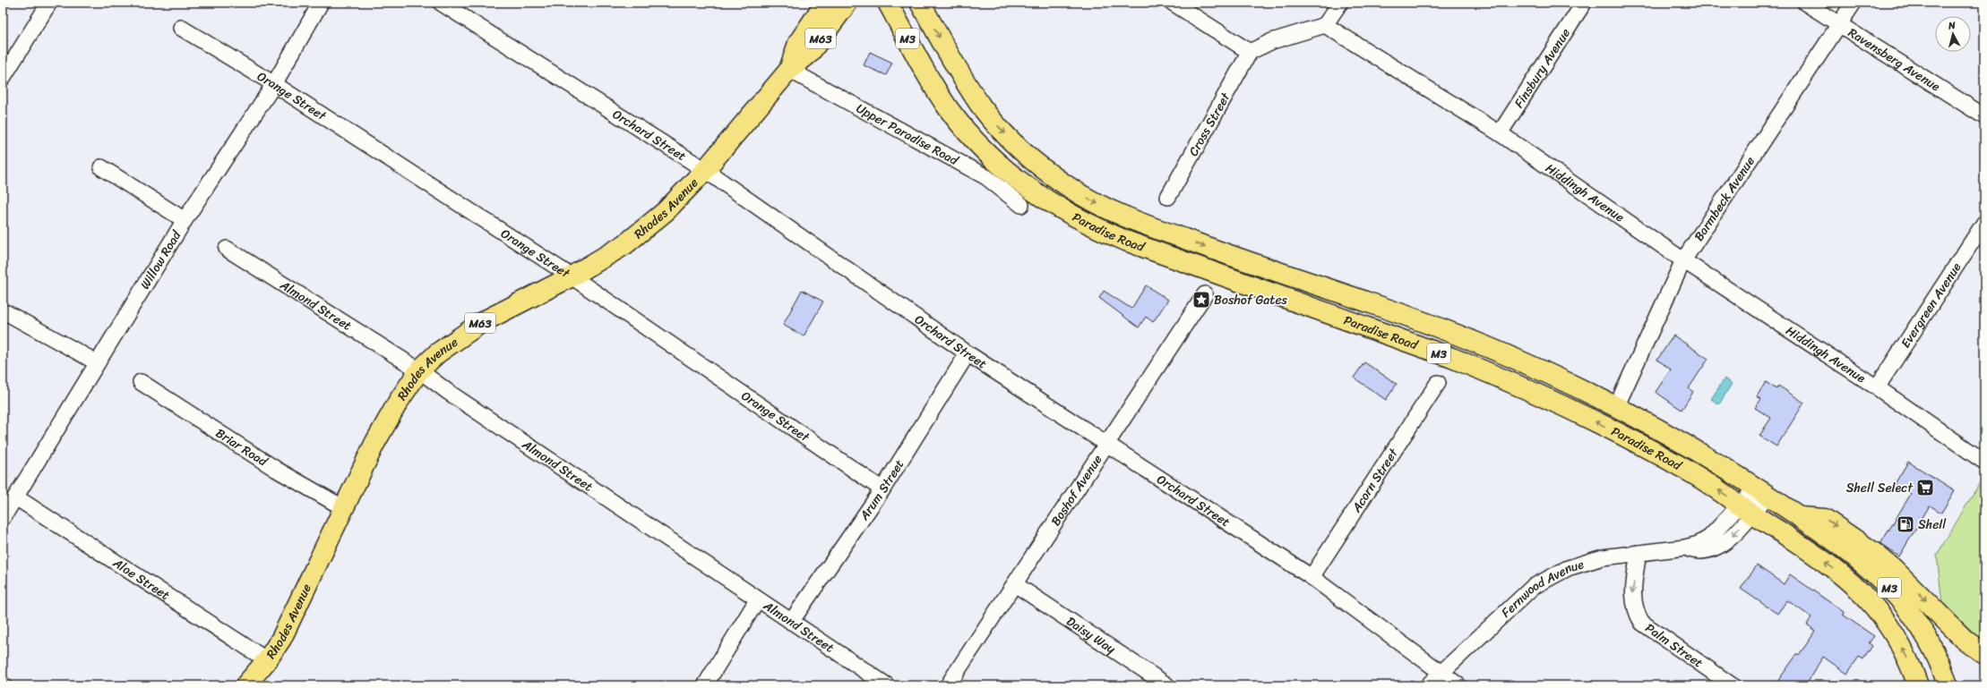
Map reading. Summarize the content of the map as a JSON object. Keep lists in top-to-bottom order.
{
  "streets": {
    "main road": [
      "M63",
      "M3",
      "Rhodes Avenue",
      "Paradise Road"
    ],
    "street": [
      "Ravensberg Avenue",
      "Finsbury Avenue",
      "Orange Street",
      "Cross Street",
      "Upper Paradise Road",
      "Orchard Street",
      "Hiddingh Avenue",
      "Barmbeck Avenue",
      "Willow Road",
      "Almond Street",
      "Evergreen Avenue",
      "Briar Road",
      "Acorn Street",
      "Arum Street",
      "Boshof Avenue",
      "Aloe Street",
      "Fernwood Avenue",
      "Daisy Way",
      "Palm Street"
    ]
  },
  "crossings": [
    ["Ravensberg Avenue", "Barmbeck Avenue"],
    ["Finsbury Avenue", "Hiddingh Avenue"],
    ["Orange Street", "Rhodes Avenue"],
    ["Orange Street", "Willow Road"],
    ["Orange Street", "Arum Street"],
    ["Upper Paradise Road", "Rhodes Avenue"],
    ["Orchard Street", "Rhodes Avenue"],
    ["Orchard Street", "Acorn Street"],
    ["Orchard Street", "Arum Street"],
    ["Orchard Street", "Boshof Avenue"],
    ["Orchard Street", "Fernwood Avenue"],
    ["Hiddingh Avenue", "Barmbeck Avenue"],
    ["Hiddingh Avenue", "Evergreen Avenue"],
    ["Barmbeck Avenue", "Paradise Road"],
    ["Rhodes Avenue", "Almond Street"],
    ["Rhodes Avenue", "Briar Road"],
    ["Rhodes Avenue", "Aloe Street"],
    ["Paradise Road", "Fernwood Avenue"],
    ["Willow Road", "Aloe Street"],
    ["Almond Street", "Arum Street"],
    ["Boshof Avenue", "Daisy Way"],
    ["Fernwood Avenue", "Palm Street"]
  ],
  "one_way": ["Palm Street"],
  "places": {
    "place": ["Boshof Gates"],
    "supermarket": ["Shell Select"],
    "fuel station": ["Shell"]
  },
  "north": "top"
}
